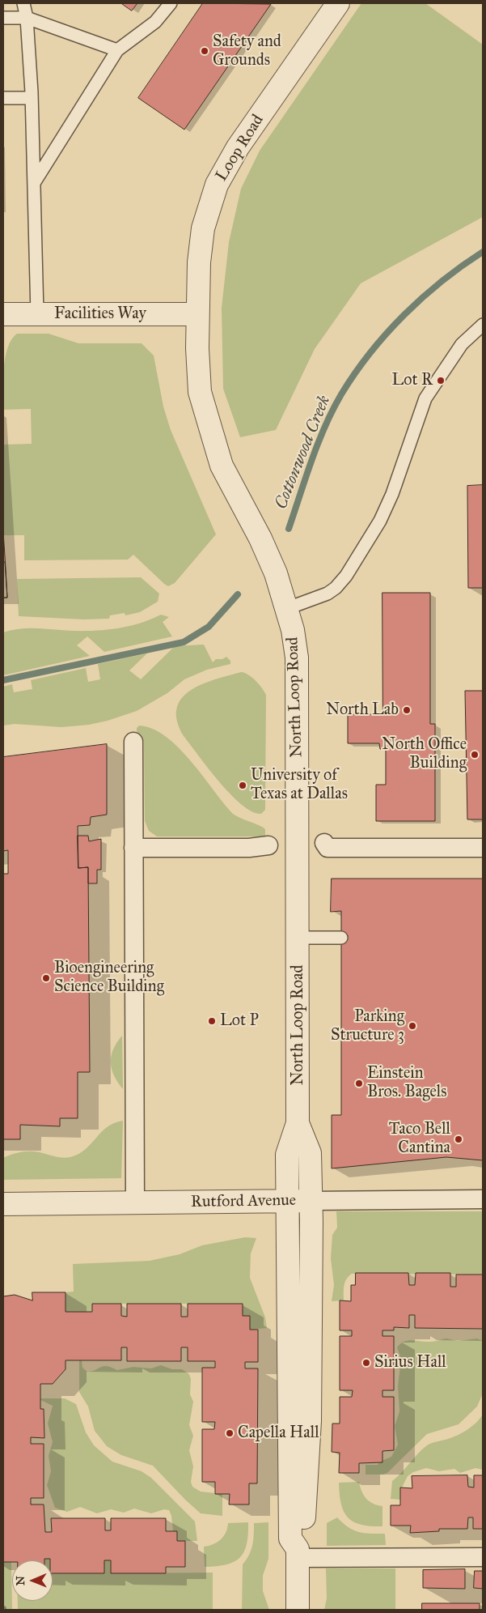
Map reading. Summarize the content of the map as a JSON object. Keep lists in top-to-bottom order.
{
  "streets": {
    "street": [
      "Loop Road",
      "Facilities Way",
      "North Loop Road",
      "Rutford Avenue"
    ]
  },
  "crossings": [
    ["Loop Road", "Facilities Way"],
    ["Loop Road", "North Loop Road"],
    ["Facilities Way", "North Loop Road"],
    ["North Loop Road", "Rutford Avenue"]
  ],
  "water": ["Cottonwood Creek"],
  "places": [
    "Safety and Grounds",
    "Lot R",
    "North Lab",
    "North Office Building",
    "University of Texas at Dallas",
    "Bioengineering Science Building",
    "Lot P",
    "Parking Structure 3",
    "Einstein Bros. Bagels",
    "Taco Bell Cantina",
    "Sirius Hall",
    "Capella Hall"
  ],
  "north": "left"
}
